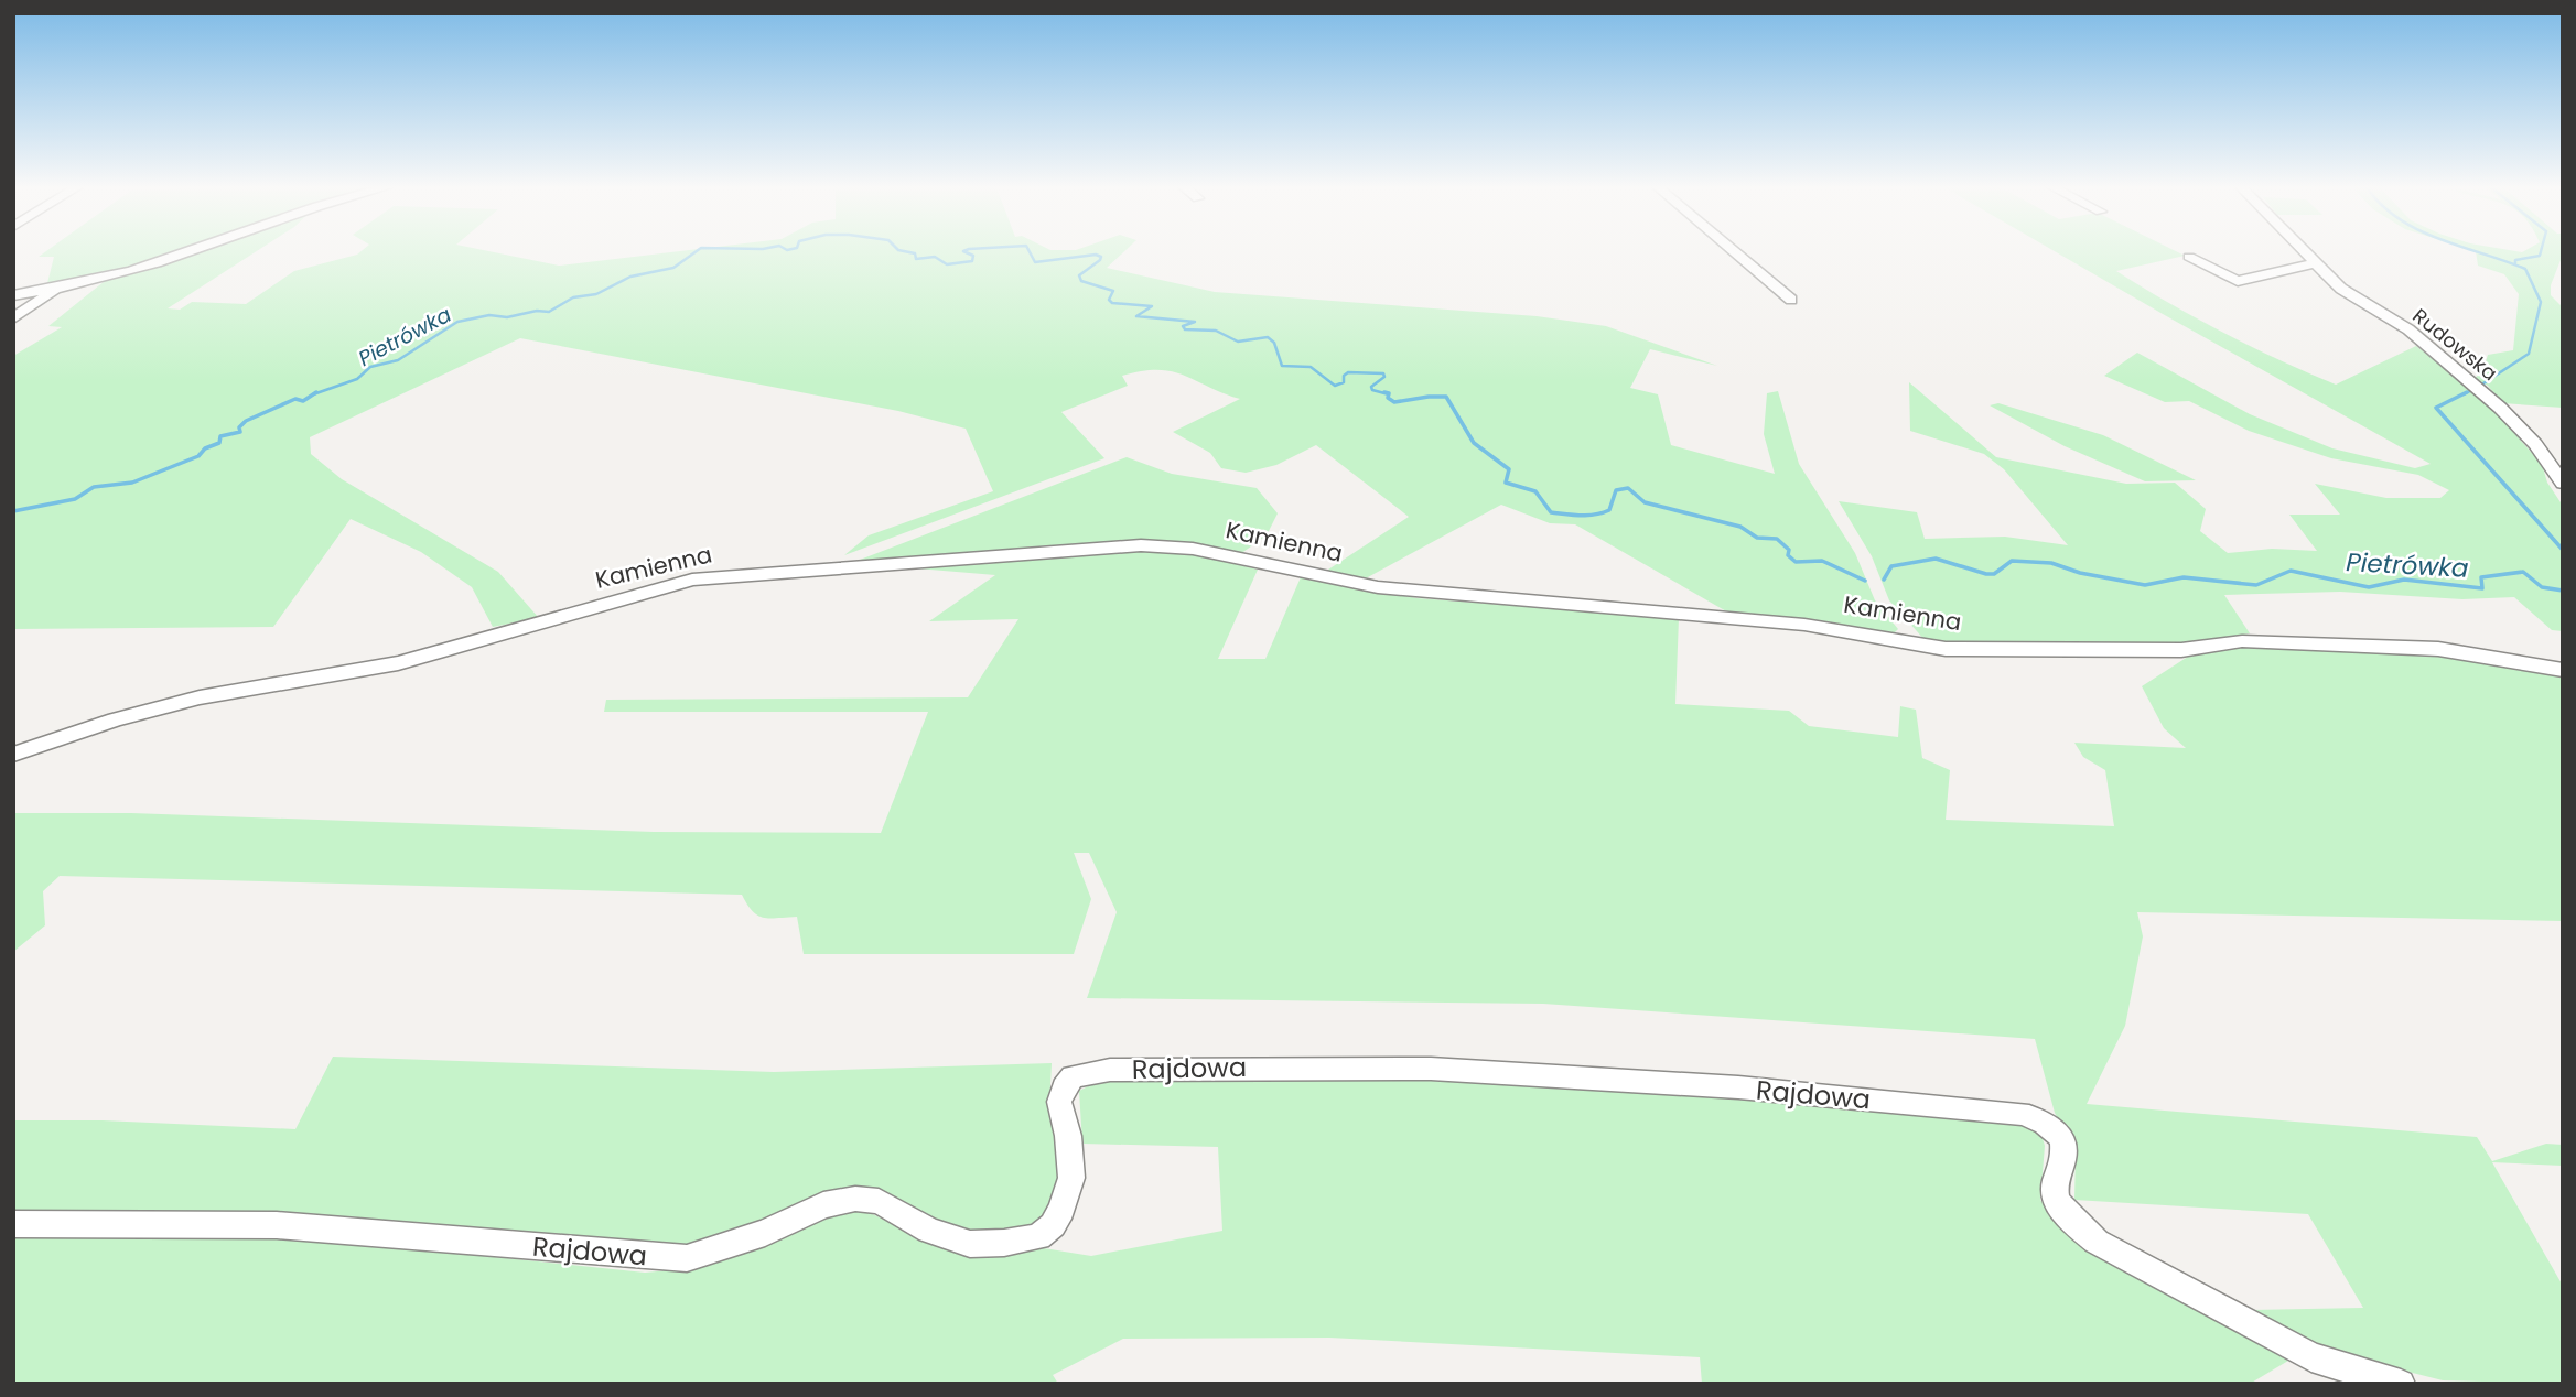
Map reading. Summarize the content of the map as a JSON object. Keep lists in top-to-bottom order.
{
  "streets": {
    "street": ["Rudowska", "Kamienna", "Rajdowa"]
  },
  "water": ["Pietrówka"]
}
